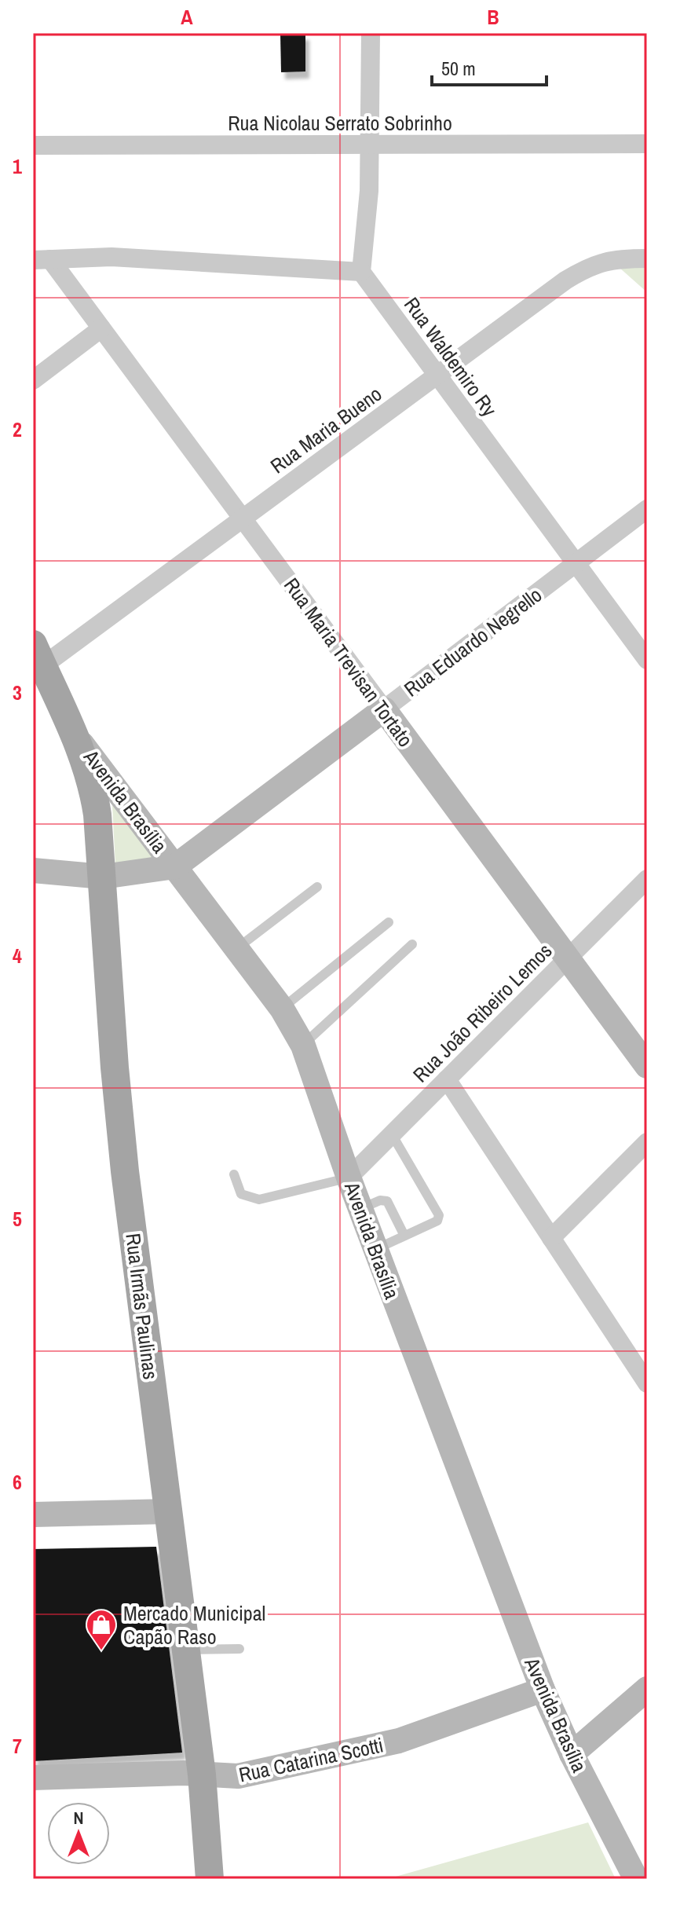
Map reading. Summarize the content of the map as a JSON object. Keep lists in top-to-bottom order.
{
  "streets": {
    "main road": [
      "Rua Eduardo Negrello",
      "Rua Maria Trevisan Tortato",
      "Avenida Brasília",
      "Rua Irmãs Paulinas",
      "Rua Catarina Scotti"
    ],
    "street": [
      "Rua Nicolau Serrato Sobrinho",
      "Rua Waldemiro Ry",
      "Rua Maria Bueno",
      "Rua João Ribeiro Lemos"
    ]
  },
  "crossings": [
    ["Rua Waldemiro Ry", "Rua Maria Bueno"],
    ["Rua Waldemiro Ry", "Rua Eduardo Negrello"],
    ["Rua Maria Bueno", "Rua Maria Trevisan Tortato"],
    ["Rua Maria Bueno", "Avenida Brasília"],
    ["Rua Eduardo Negrello", "Rua Maria Trevisan Tortato"],
    ["Rua Eduardo Negrello", "Avenida Brasília"],
    ["Rua Eduardo Negrello", "Rua Irmãs Paulinas"],
    ["Rua Maria Trevisan Tortato", "Rua João Ribeiro Lemos"],
    ["Avenida Brasília", "Rua João Ribeiro Lemos"],
    ["Avenida Brasília", "Rua Irmãs Paulinas"],
    ["Avenida Brasília", "Rua Catarina Scotti"],
    ["Rua Irmãs Paulinas", "Rua Catarina Scotti"]
  ],
  "places": {
    "shop": ["Mercado Municipal Capão Raso"]
  },
  "scale_bar": "50 m",
  "north": "top",
  "grid": {
    "columns": ["A", "B"],
    "rows": [
      "1",
      "2",
      "3",
      "4",
      "5",
      "6",
      "7"
    ]
  }
}
